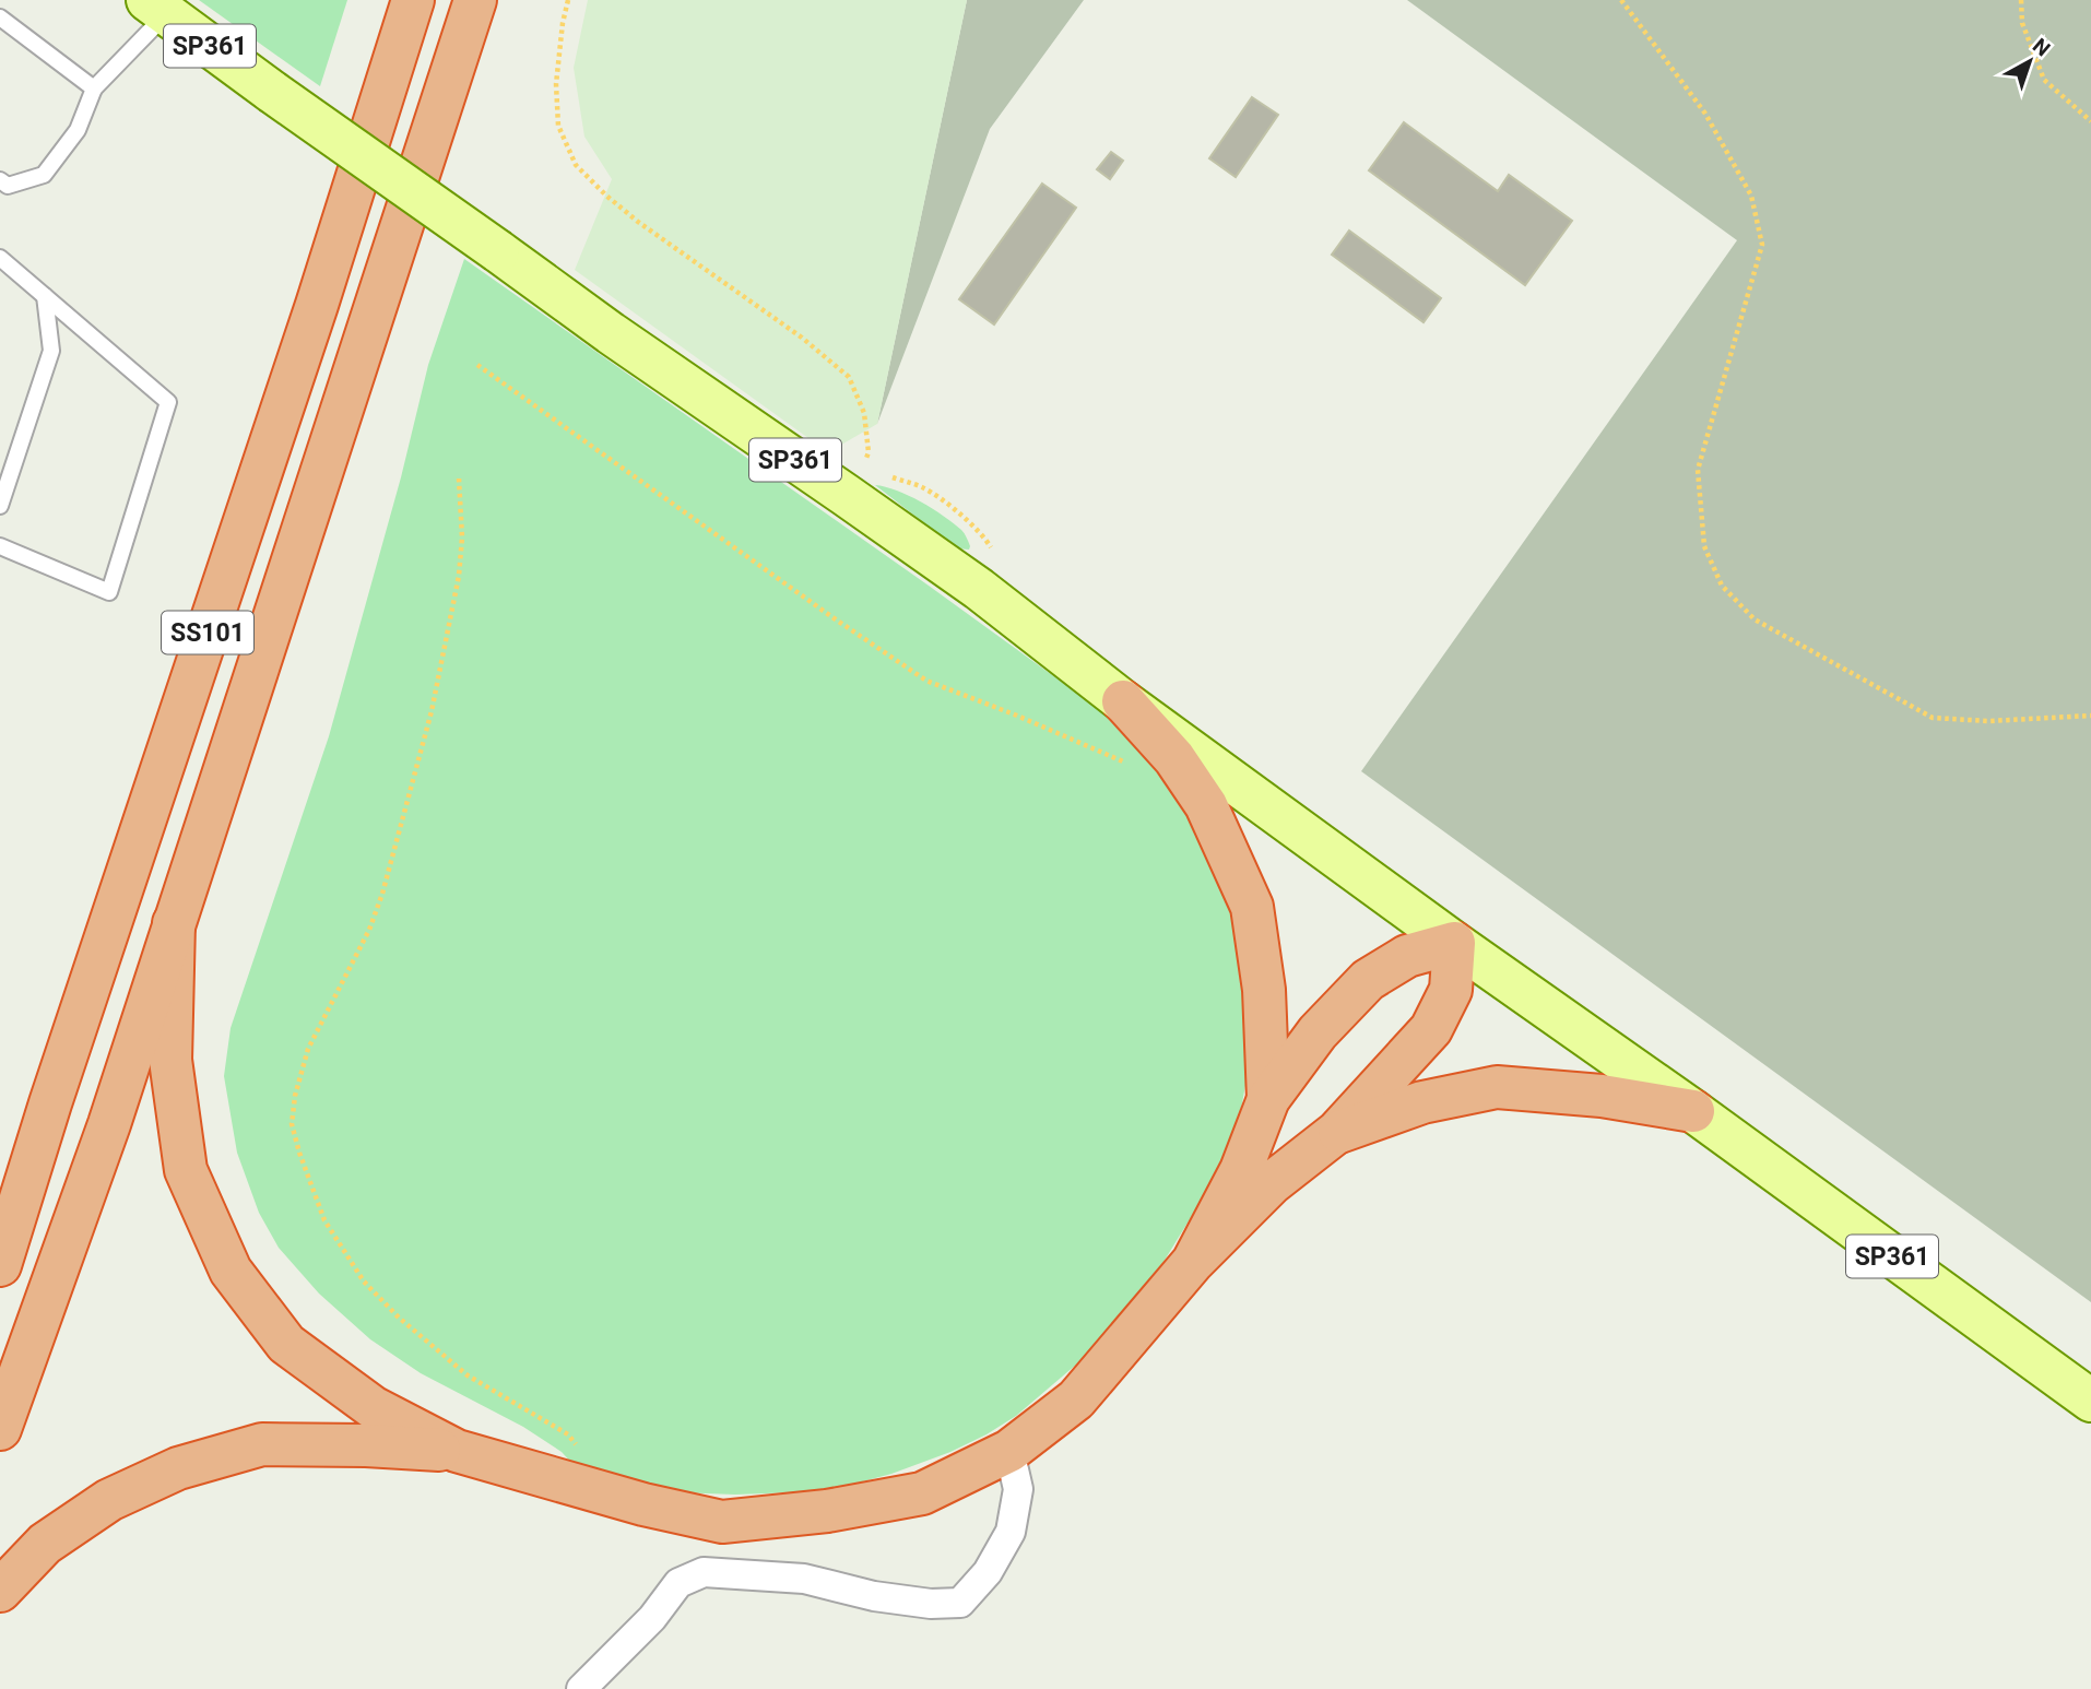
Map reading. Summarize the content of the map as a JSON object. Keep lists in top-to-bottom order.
{
  "streets": {
    "highway": ["SS101"],
    "main road": ["SP361"]
  },
  "north": "top right"
}
